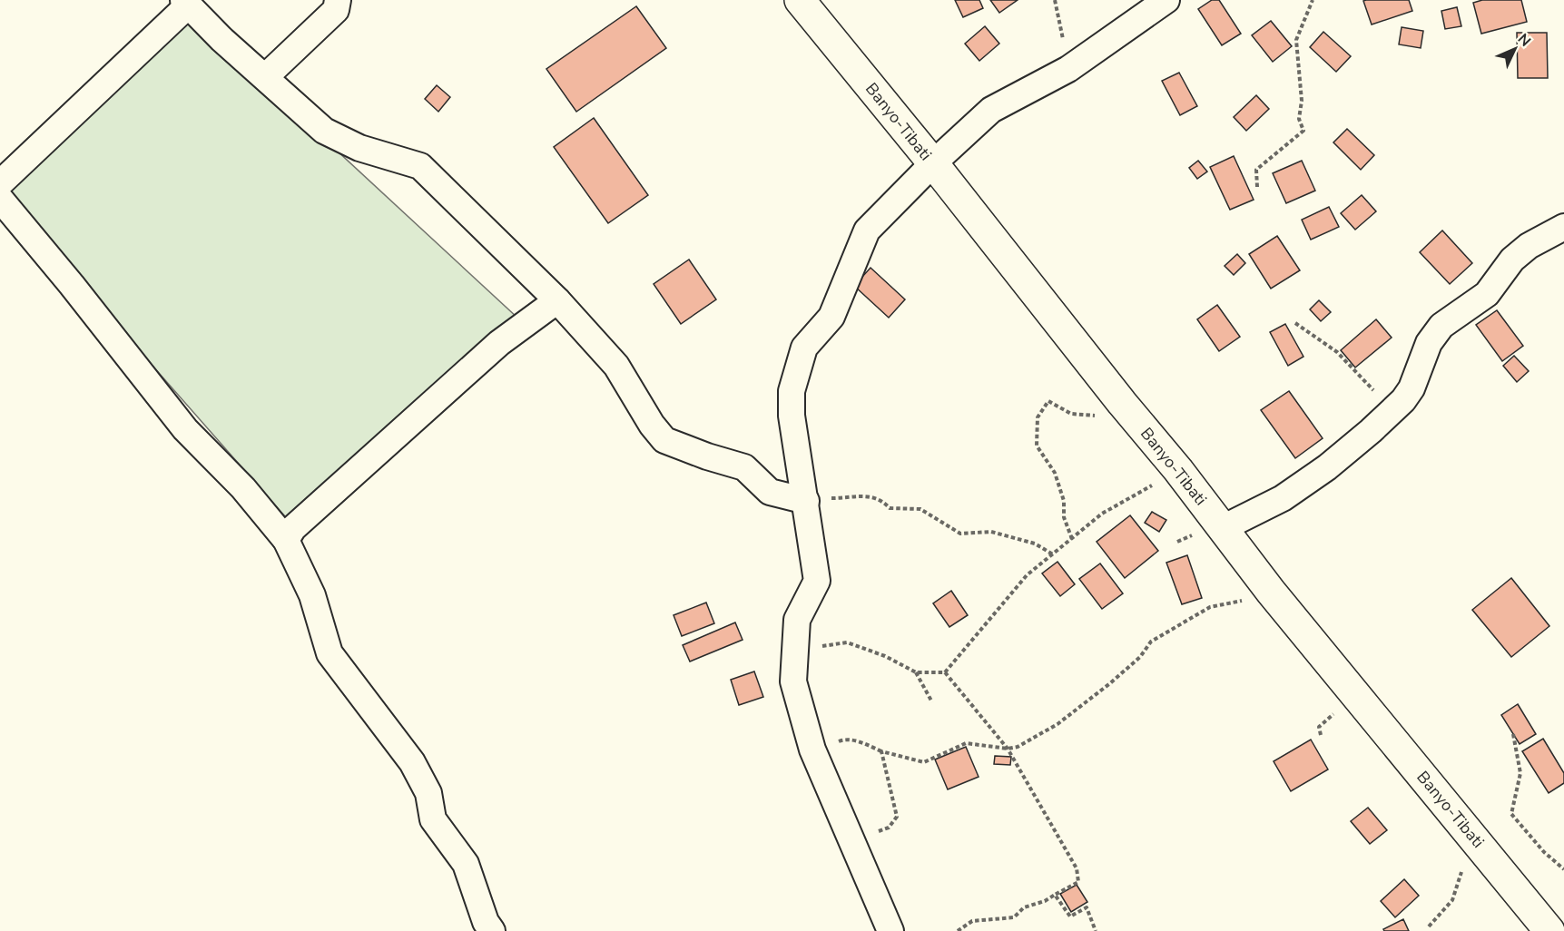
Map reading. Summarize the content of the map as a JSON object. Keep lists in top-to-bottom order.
{
  "streets": {
    "highway": ["Banyo-Tibati"]
  },
  "north": "top right"
}
